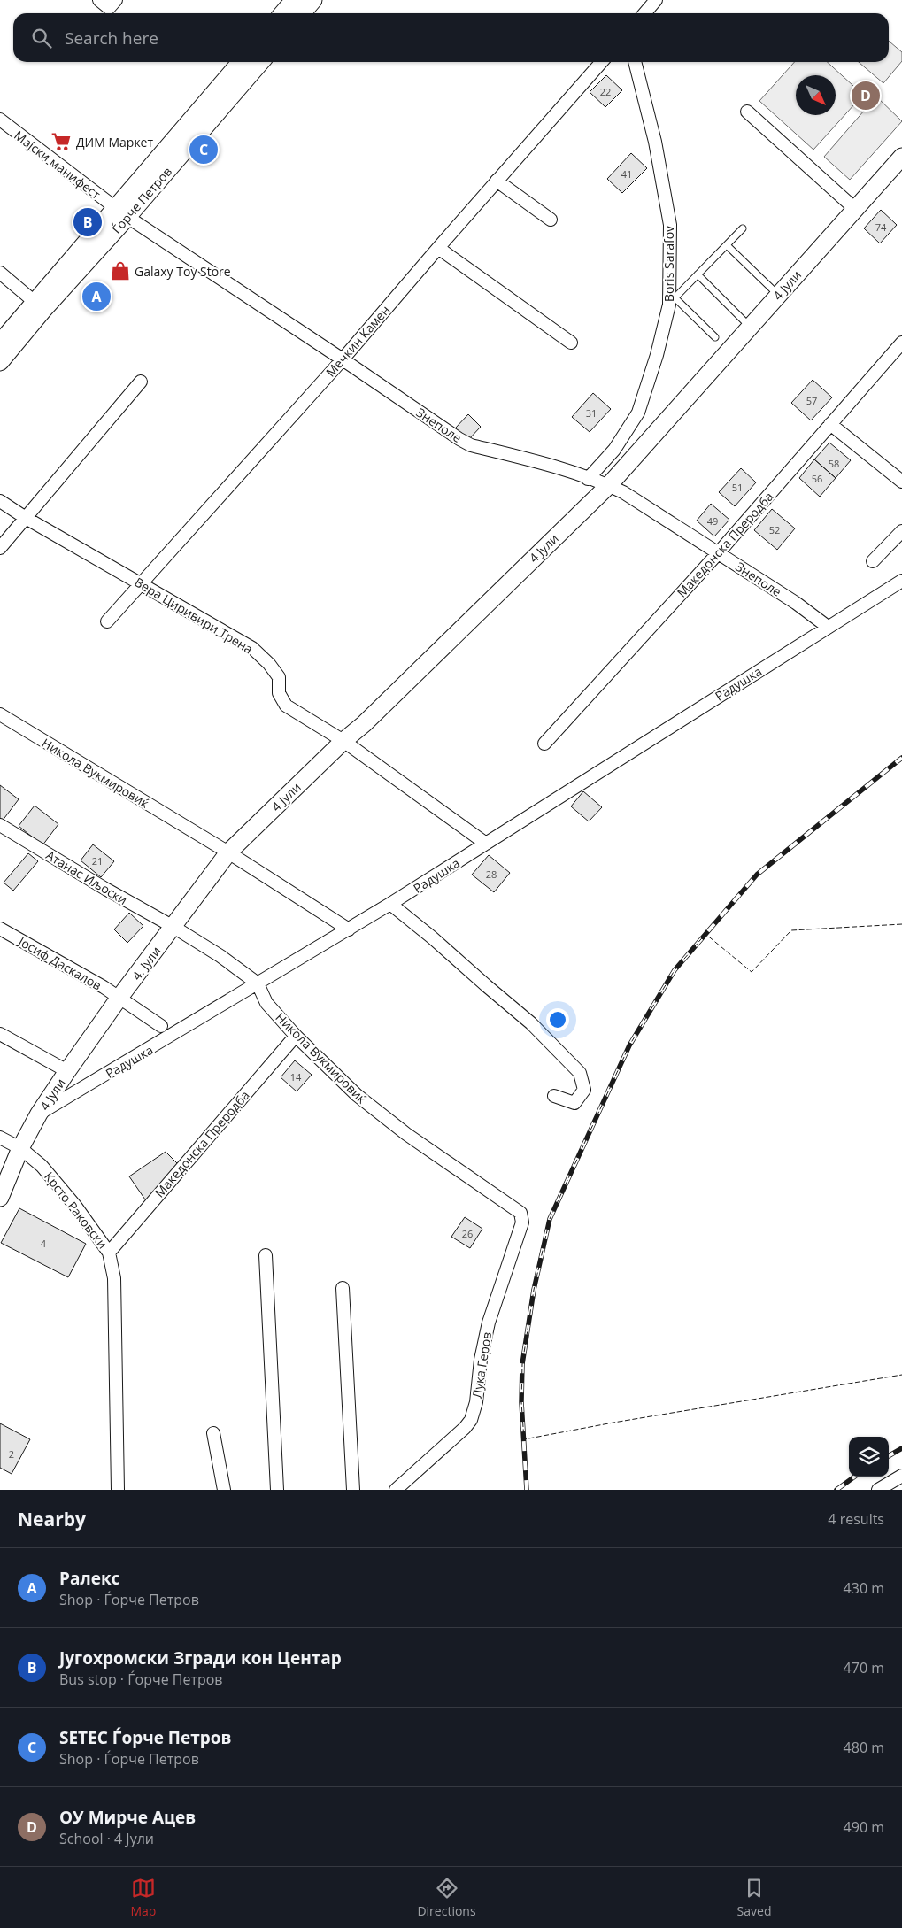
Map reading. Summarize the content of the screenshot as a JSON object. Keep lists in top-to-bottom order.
{
  "streets": {
    "street": [
      "Мајски манифест",
      "Ѓорче Петров",
      "Boris Sarafov",
      "4 Јули",
      "Мечкин Камен",
      "Знеполе",
      "Македонска Преродба",
      "Вера Циривири Трена",
      "Радушка",
      "Никола Вукмировиќ",
      "Aтанас Иљоски",
      "Јосиф Даскалов",
      "4. Јули",
      "Крсто Раковски",
      "Лука Геров"
    ]
  },
  "crossings": [
    ["Мајски манифест", "Ѓорче Петров"],
    ["Мајски манифест", "Знеполе"],
    ["Ѓорче Петров", "Знеполе"],
    ["Boris Sarafov", "Знеполе"],
    ["4 Јули", "Знеполе"],
    ["4 Јули", "Вера Циривири Трена"],
    ["4 Јули", "Радушка"],
    ["4 Јули", "Никола Вукмировиќ"],
    ["4 Јули", "Aтанас Иљоски"],
    ["4 Јули", "Јосиф Даскалов"],
    ["4 Јули", "4. Јули"],
    ["4 Јули", "Крсто Раковски"],
    ["Мечкин Камен", "Знеполе"],
    ["Мечкин Камен", "Вера Циривири Трена"],
    ["Знеполе", "Македонска Преродба"],
    ["Знеполе", "Радушка"],
    ["Македонска Преродба", "Никола Вукмировиќ"],
    ["Македонска Преродба", "Крсто Раковски"],
    ["Вера Циривири Трена", "Радушка"],
    ["Радушка", "Никола Вукмировиќ"],
    ["Никола Вукмировиќ", "Aтанас Иљоски"],
    ["Никола Вукмировиќ", "4. Јули"],
    ["Никола Вукмировиќ", "Лука Геров"],
    ["Aтанас Иљоски", "4. Јули"],
    ["Јосиф Даскалов", "4. Јули"]
  ],
  "places": {
    "supermarket": ["ДИМ Маркет"],
    "shop": ["Galaxy Toy Store"]
  },
  "house_numbers": [
    "22",
    "41",
    "74",
    "57",
    "31",
    "58",
    "56",
    "51",
    "49",
    "52",
    "21",
    "28",
    "14",
    "26",
    "4",
    "2"
  ],
  "north": "bottom right",
  "page": {
    "search": "Search here",
    "pins": [
      "D",
      "C",
      "B",
      "A"
    ],
    "heading": ["Nearby", "4 results"],
    "list": [
      {
        "mark": "A",
        "name": "Ралекс",
        "note": "Shop · Ѓорче Петров",
        "value": "430 m"
      },
      {
        "mark": "B",
        "name": "Југохромски Згради кон Центар",
        "note": "Bus stop · Ѓорче Петров",
        "value": "470 m"
      },
      {
        "mark": "C",
        "name": "SETEC Ѓорче Петров",
        "note": "Shop · Ѓорче Петров",
        "value": "480 m"
      },
      {
        "mark": "D",
        "name": "ОУ Мирче Ацев",
        "note": "School · 4 Јули",
        "value": "490 m"
      }
    ],
    "nav": ["Map", "Directions", "Saved"]
  }
}
